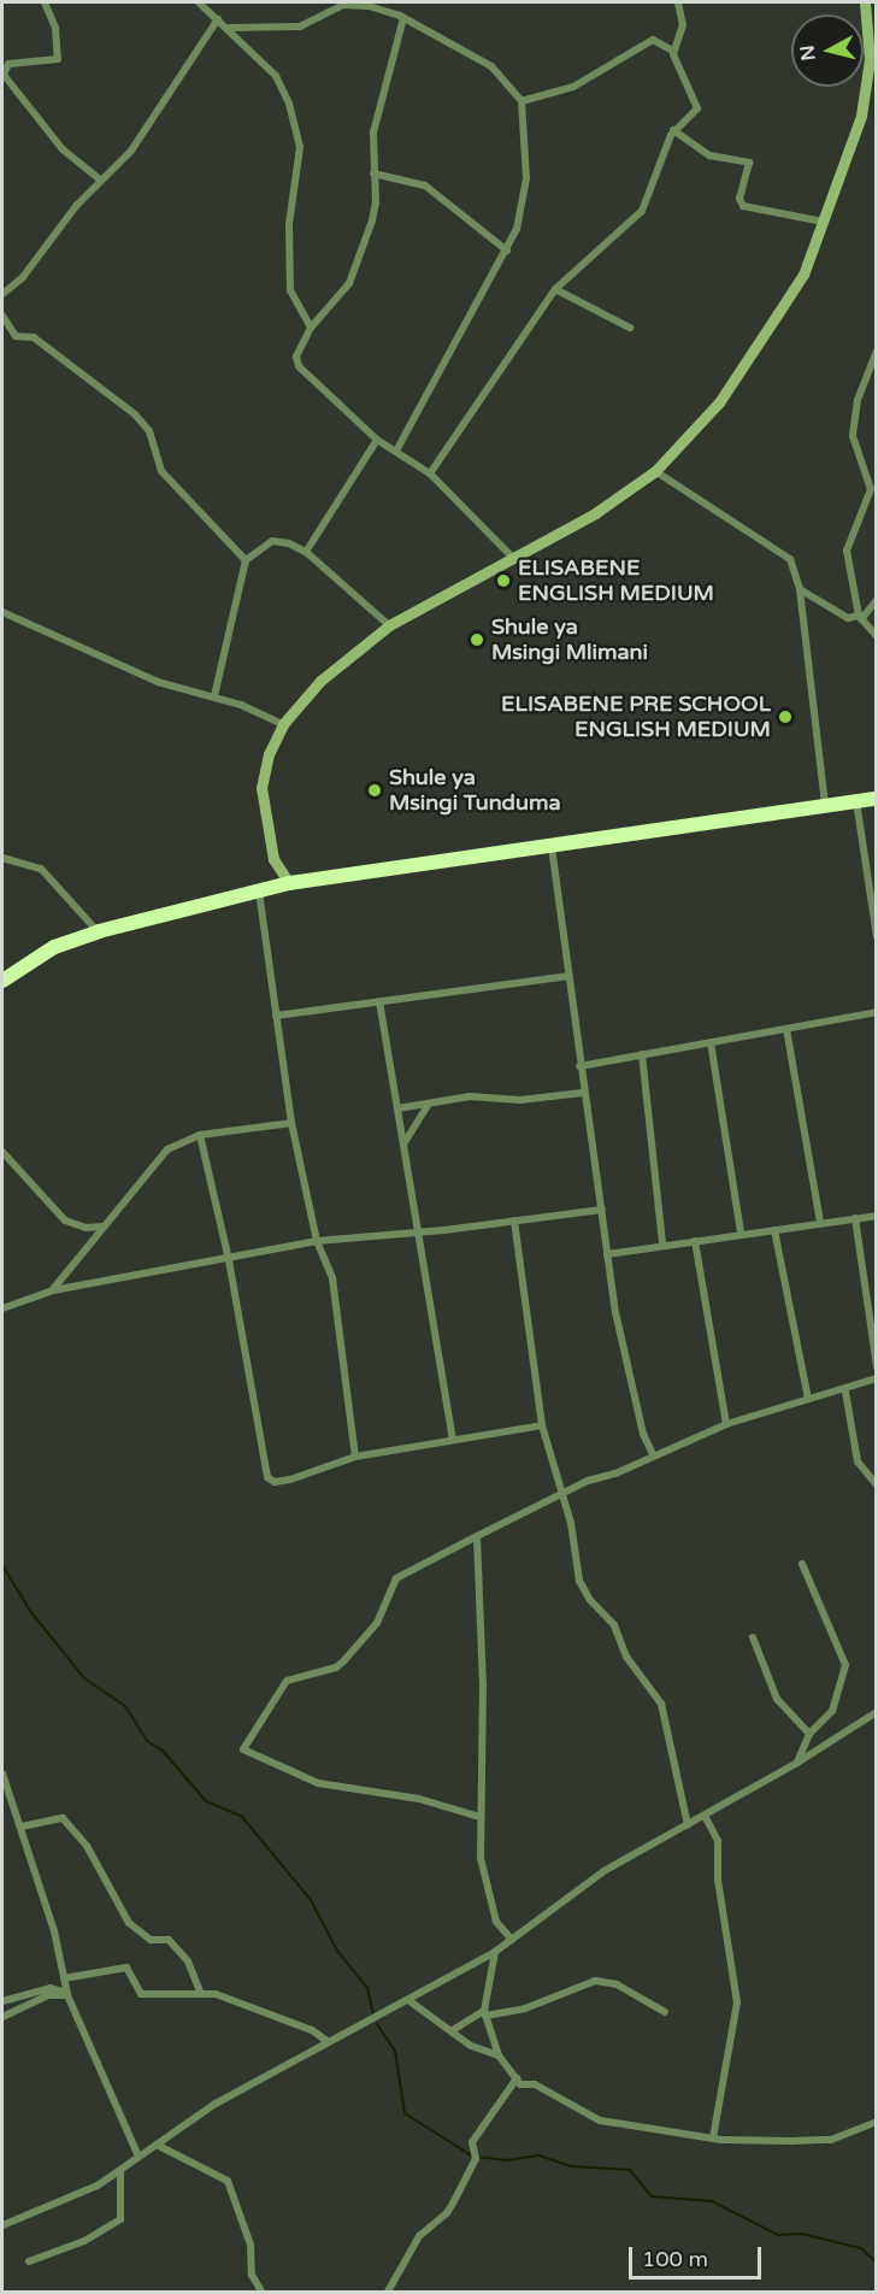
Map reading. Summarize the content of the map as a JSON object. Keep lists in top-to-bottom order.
{
  "places": [
    "ELISABENE ENGLISH MEDIUM",
    "Shule ya Msingi Mlimani",
    "ELISABENE PRE SCHOOL ENGLISH MEDIUM",
    "Shule ya Msingi Tunduma"
  ],
  "scale_bar": "100 m",
  "north": "left"
}
